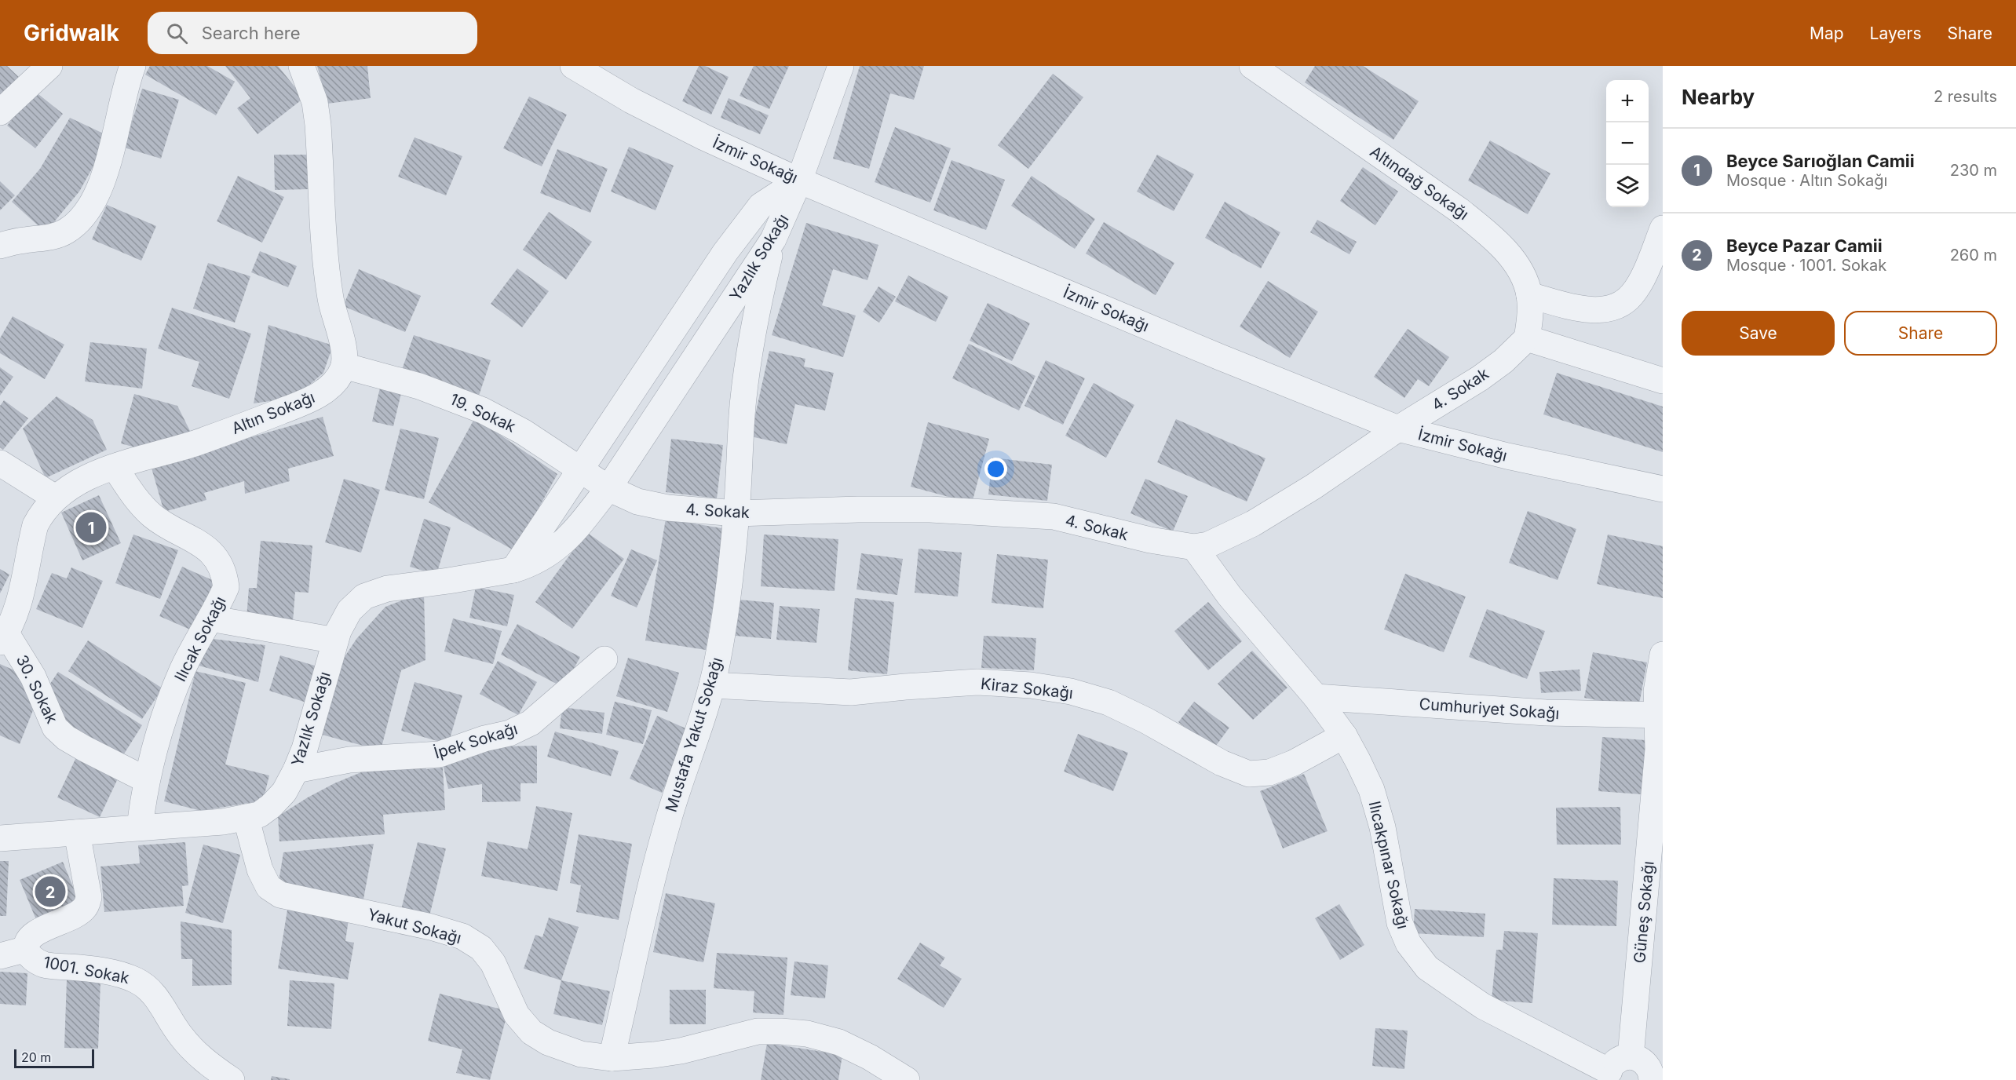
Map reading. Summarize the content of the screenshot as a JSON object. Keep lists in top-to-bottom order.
{
  "streets": {
    "street": [
      "İzmir Sokağı",
      "Altındağ Sokağı",
      "Yazlık Sokağı",
      "4. Sokak",
      "Altın Sokağı",
      "19. Sokak",
      "Ilıcak Sokağı",
      "Kiraz Sokağı",
      "30. Sokak",
      "Cumhuriyet Sokağı",
      "Mustafa Yakut Sokağı",
      "İpek Sokağı",
      "Ilıcakpınar Sokağı",
      "Güneş Sokağı",
      "Yakut Sokağı",
      "1001. Sokak"
    ]
  },
  "crossings": [
    ["İzmir Sokağı", "Yazlık Sokağı"],
    ["İzmir Sokağı", "4. Sokak"],
    ["Altındağ Sokağı", "4. Sokak"],
    ["Yazlık Sokağı", "4. Sokak"],
    ["Yazlık Sokağı", "19. Sokak"],
    ["Yazlık Sokağı", "Ilıcak Sokağı"],
    ["Yazlık Sokağı", "Mustafa Yakut Sokağı"],
    ["Yazlık Sokağı", "İpek Sokağı"],
    ["Yazlık Sokağı", "Yakut Sokağı"],
    ["Yazlık Sokağı", "1001. Sokak"],
    ["4. Sokak", "19. Sokak"],
    ["4. Sokak", "Mustafa Yakut Sokağı"],
    ["4. Sokak", "Ilıcakpınar Sokağı"],
    ["Altın Sokağı", "19. Sokak"],
    ["Altın Sokağı", "Ilıcak Sokağı"],
    ["Altın Sokağı", "30. Sokak"],
    ["Ilıcak Sokağı", "30. Sokak"],
    ["Kiraz Sokağı", "Mustafa Yakut Sokağı"],
    ["Kiraz Sokağı", "Ilıcakpınar Sokağı"],
    ["Cumhuriyet Sokağı", "Ilıcakpınar Sokağı"],
    ["Cumhuriyet Sokağı", "Güneş Sokağı"],
    ["Mustafa Yakut Sokağı", "Yakut Sokağı"]
  ],
  "scale_bar": "20 m",
  "page": {
    "header": "Gridwalk",
    "search": "Search here",
    "nav": ["Map", "Layers", "Share"],
    "heading": ["Nearby", "2 results"],
    "map_buttons": ["+", "−"],
    "list": [
      {
        "mark": "1",
        "name": "Beyce Sarıoğlan Camii",
        "note": "Mosque · Altın Sokağı",
        "value": "230 m"
      },
      {
        "mark": "2",
        "name": "Beyce Pazar Camii",
        "note": "Mosque · 1001. Sokak",
        "value": "260 m"
      }
    ],
    "buttons": ["Save", "Share"],
    "pins": ["1", "2"],
    "scale": "20 m"
  }
}
